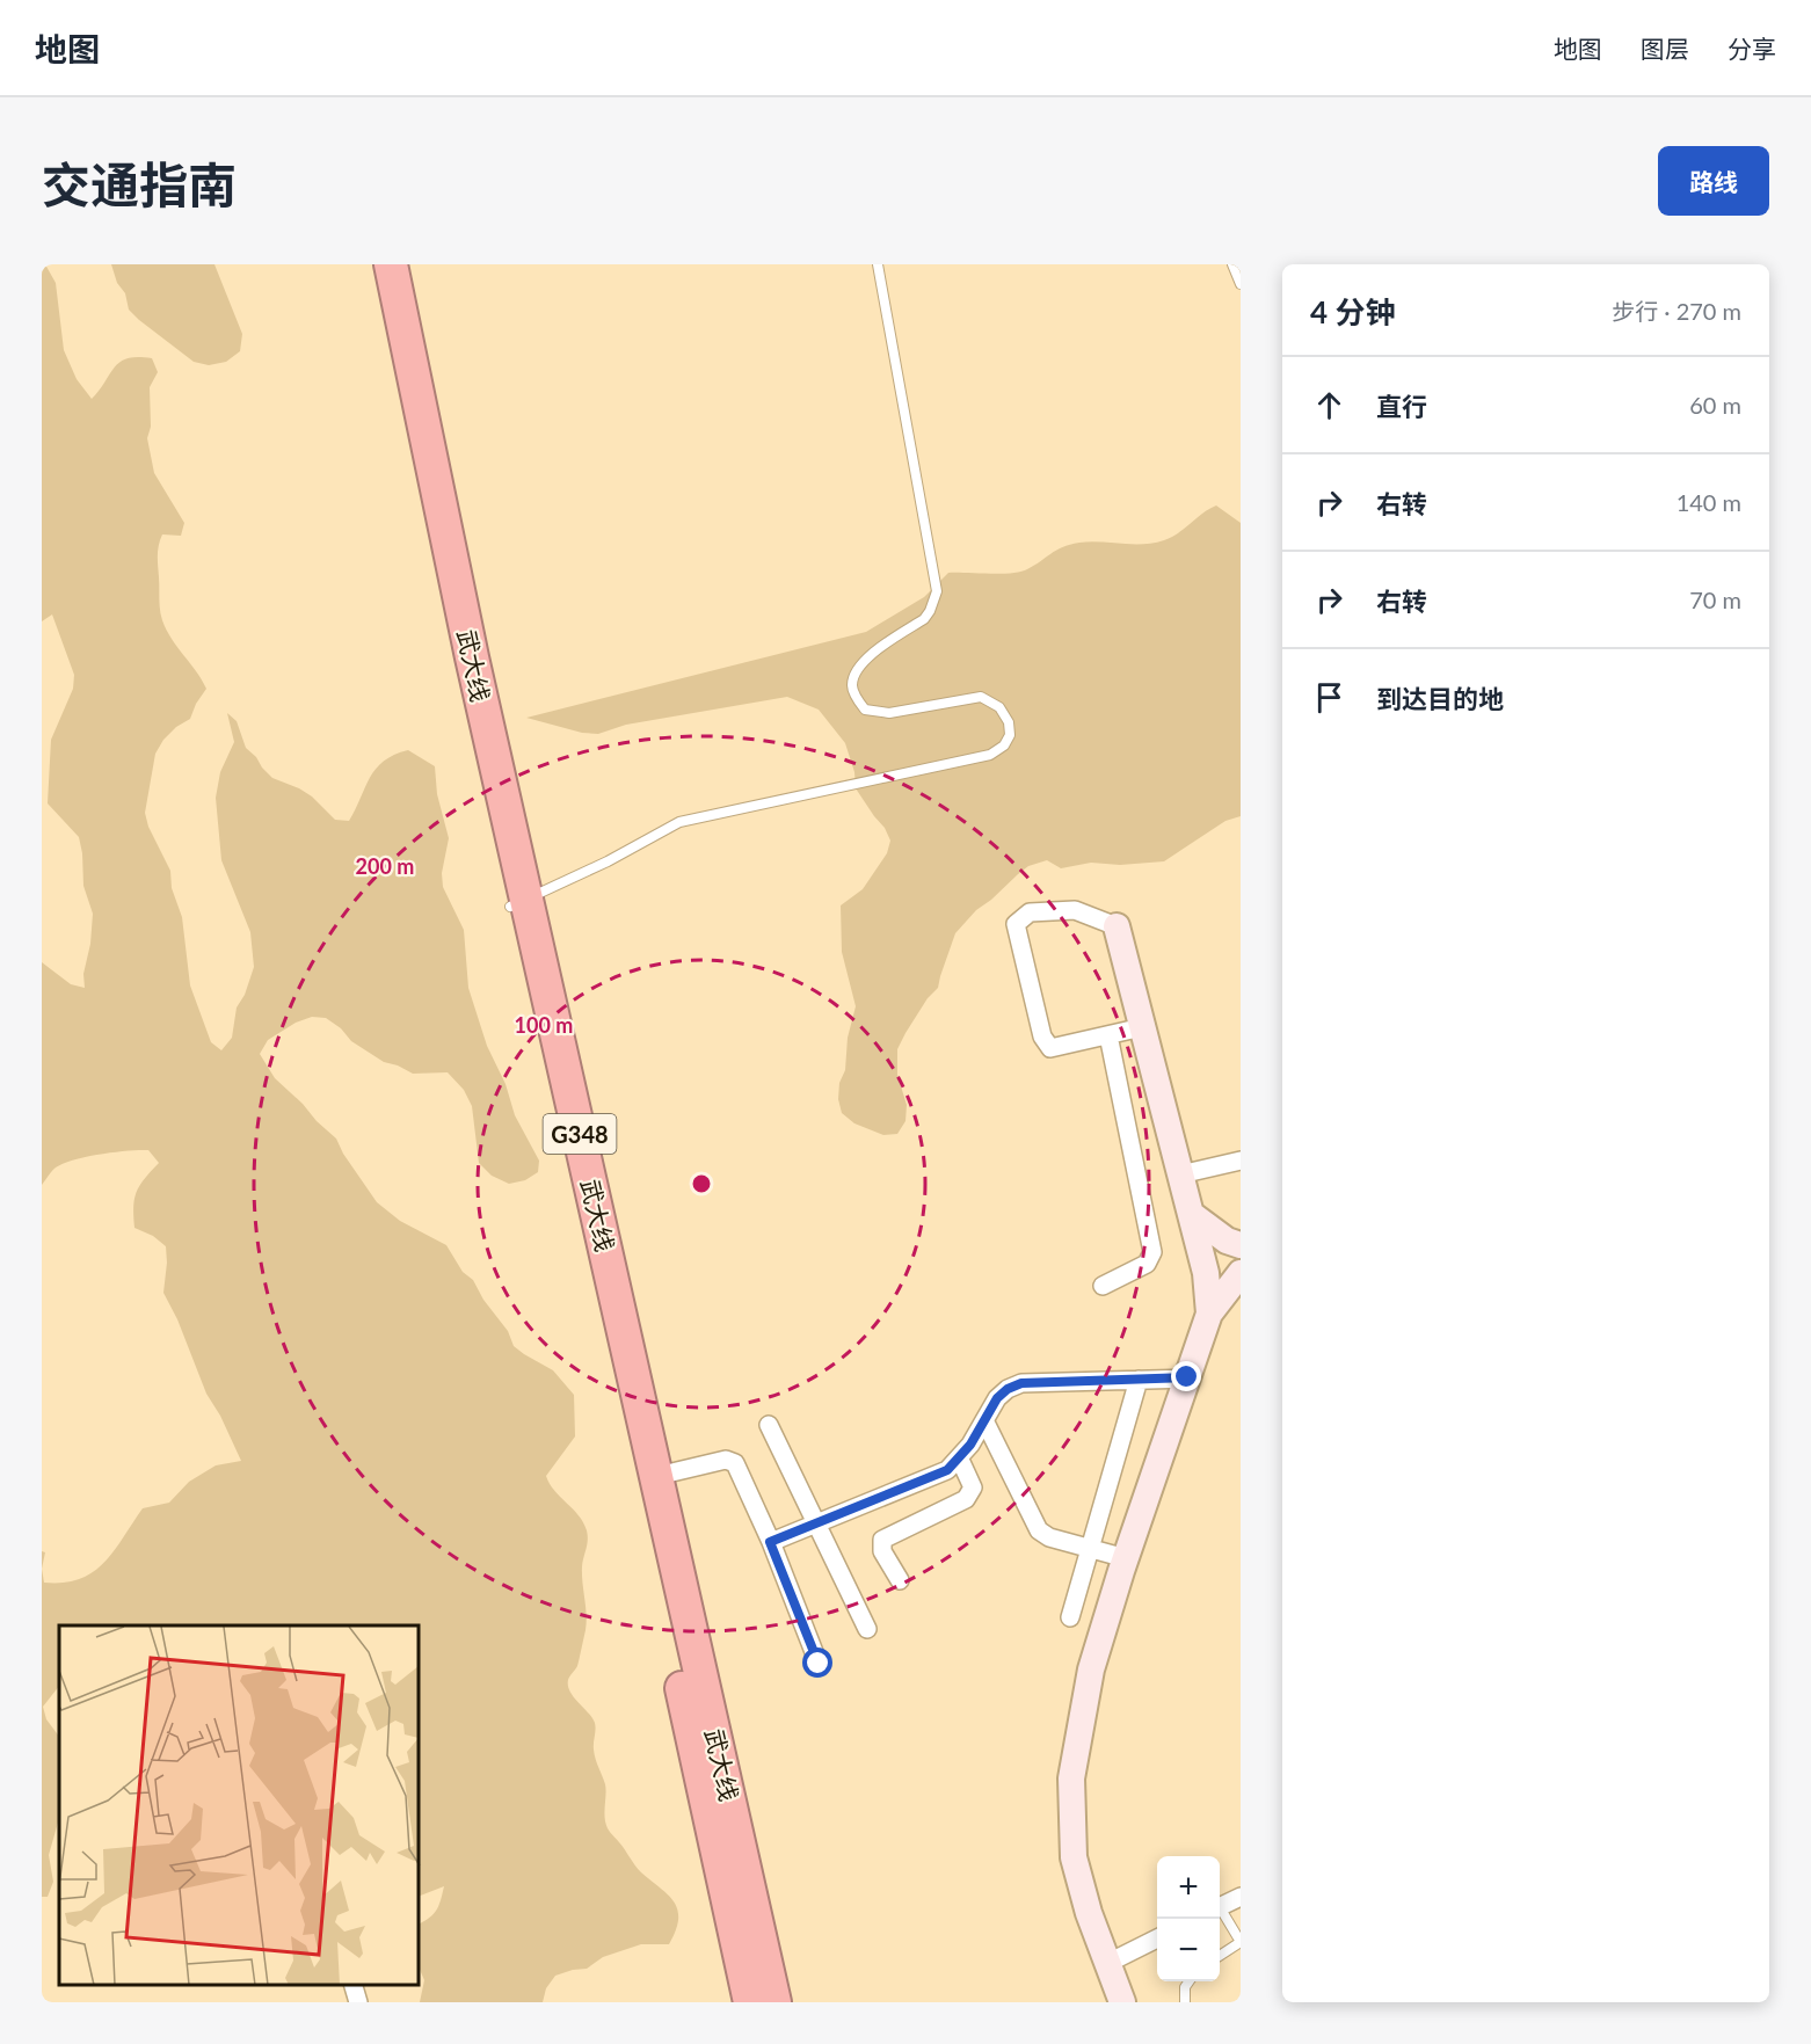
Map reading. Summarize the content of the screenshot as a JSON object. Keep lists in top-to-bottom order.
{
  "streets": {
    "highway": ["武大线", "G348"]
  },
  "page": {
    "header": "地图",
    "nav": ["地图", "图层", "分享"],
    "title": "交通指南",
    "buttons": "路线",
    "heading": ["4 分钟", "步行 · 270 m"],
    "list": [
      ["直行", "60 m"],
      ["右转", "140 m"],
      ["右转", "70 m"],
      "到达目的地"
    ],
    "map_buttons": ["+", "−"]
  },
  "rings": ["200 m", "100 m"]
}
